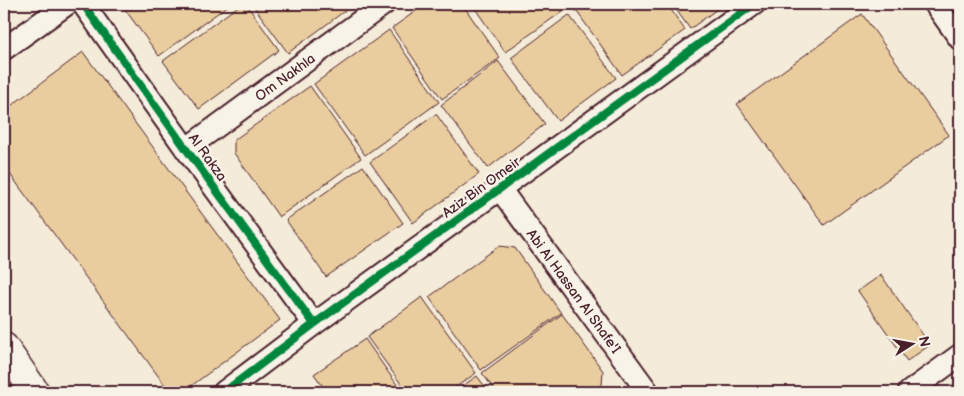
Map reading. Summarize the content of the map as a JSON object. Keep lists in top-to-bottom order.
{
  "streets": {
    "street": [
      "Om Nakhla",
      "Al Rakza",
      "Aziz Bin Omeir",
      "Abi Al Hassan Al Shafe'I"
    ]
  },
  "crossings": [
    ["Om Nakhla", "Al Rakza"],
    ["Al Rakza", "Aziz Bin Omeir"],
    ["Aziz Bin Omeir", "Abi Al Hassan Al Shafe'I"]
  ],
  "north": "right"
}
